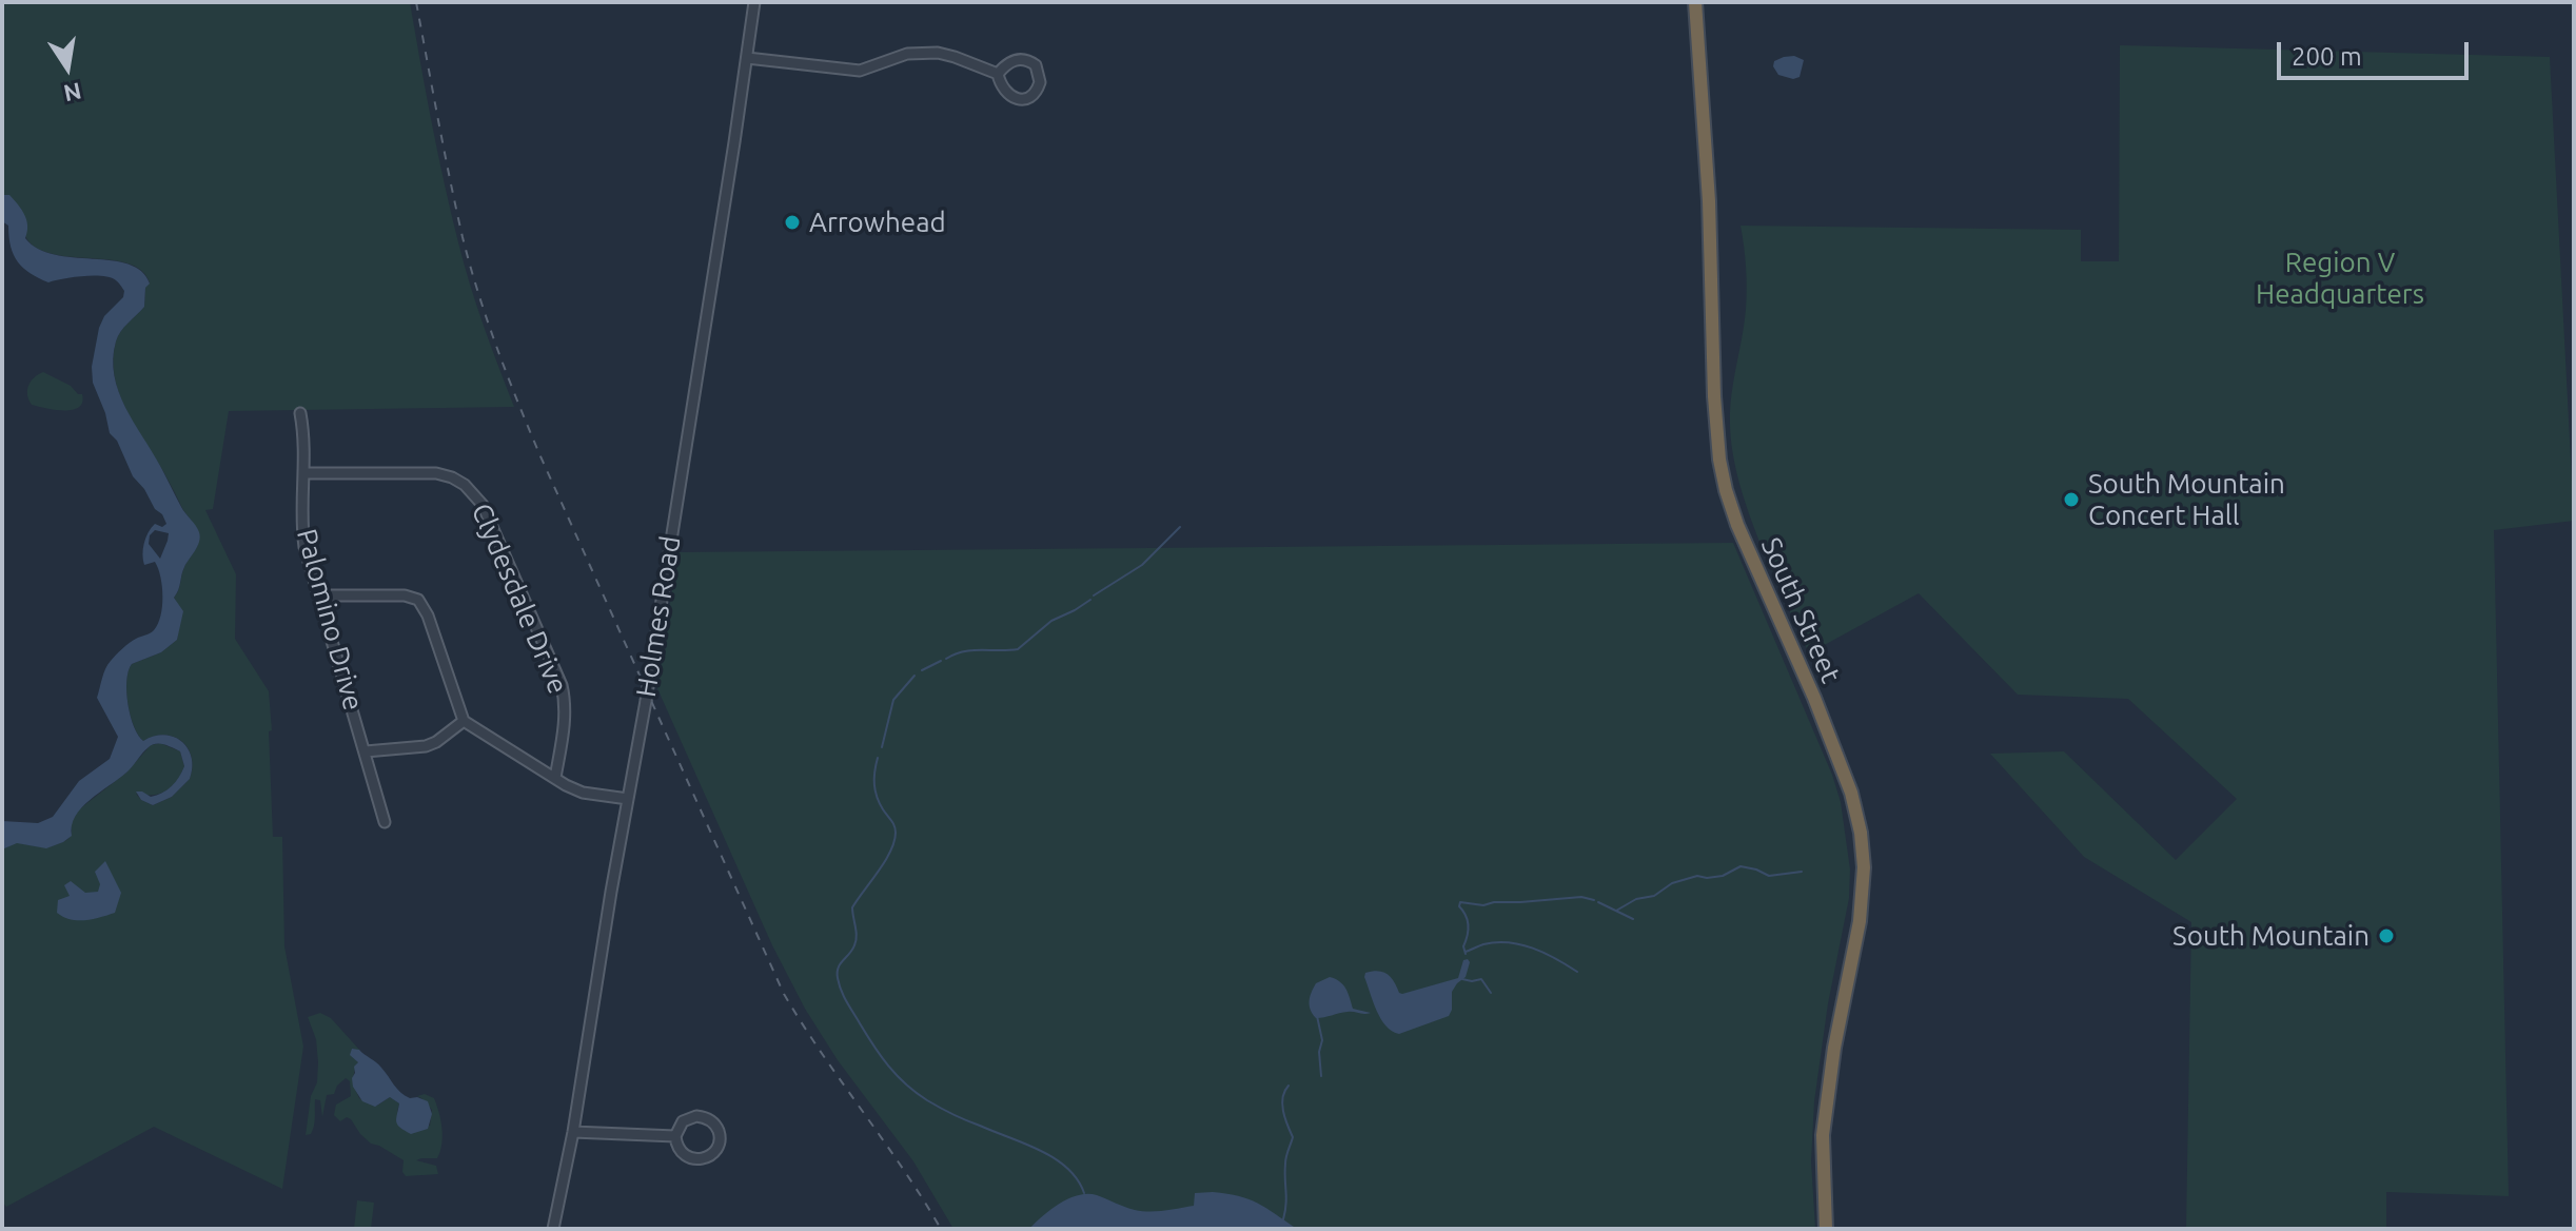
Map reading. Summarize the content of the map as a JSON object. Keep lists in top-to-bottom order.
{
  "streets": {
    "highway": ["South Street"],
    "street": ["Clydesdale Drive", "Holmes Road", "Palomino Drive"]
  },
  "crossings": [
    ["Clydesdale Drive", "Palomino Drive"]
  ],
  "parks": ["Region V Headquarters"],
  "places": ["Arrowhead", "South Mountain Concert Hall", "South Mountain"],
  "scale_bar": "200 m",
  "north": "bottom"
}
